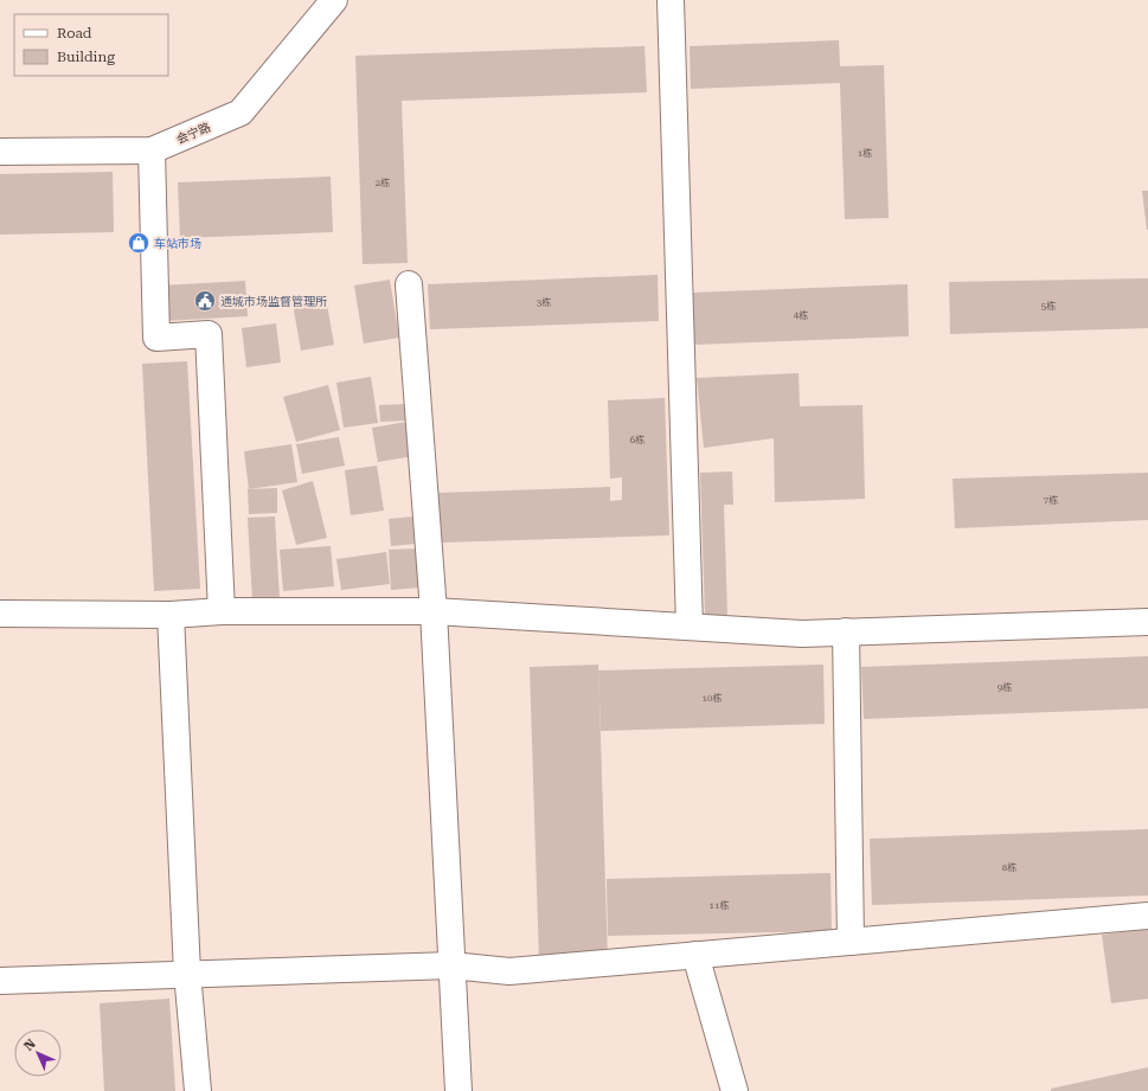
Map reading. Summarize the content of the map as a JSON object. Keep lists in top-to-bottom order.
{
  "streets": {
    "street": ["会宁路"]
  },
  "places": {
    "shop": ["车站市场"],
    "public building": ["通城市场监督管理所"]
  },
  "house_numbers": [
    "1栋",
    "2栋",
    "3栋",
    "5栋",
    "4栋",
    "6栋",
    "7栋",
    "9栋",
    "10栋",
    "8栋",
    "11栋"
  ],
  "legend": ["Road", "Building"],
  "north": "top left"
}
